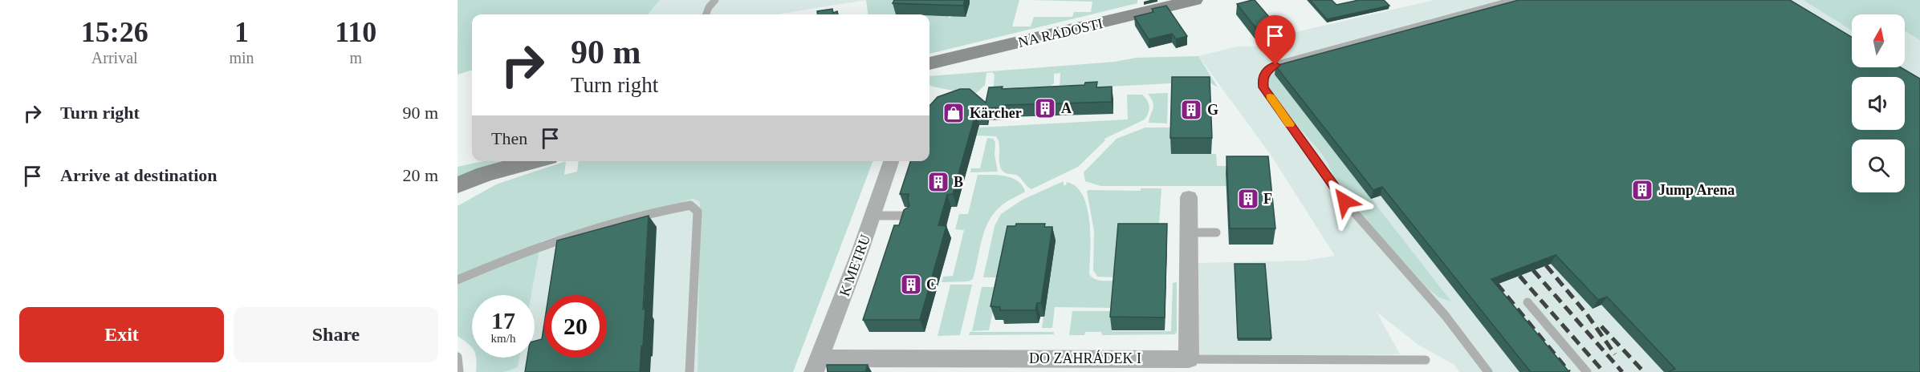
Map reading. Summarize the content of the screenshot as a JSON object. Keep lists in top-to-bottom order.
{
  "streets": {
    "main road": ["NA RADOSTI"],
    "street": ["K METRU", "DO ZAHRÁDEK I"]
  },
  "crossings": [
    ["K METRU", "DO ZAHRÁDEK I"]
  ],
  "places": {
    "building": [
      "A",
      "G",
      "B",
      "Jump Arena",
      "F",
      "C"
    ],
    "shop": ["Kärcher"]
  },
  "north": "top",
  "page": {
    "eta": [
      "15:26",
      "Arrival",
      "1",
      "min",
      "110",
      "m"
    ],
    "turn": ["90 m", "Turn right"],
    "list": [
      {
        "name": "Turn right",
        "value": "90 m"
      },
      {
        "name": "Arrive at destination",
        "value": "20 m"
      }
    ],
    "then": "Then",
    "speed": "17 km/h",
    "limit": "20",
    "buttons": ["Exit", "Share"]
  }
}
